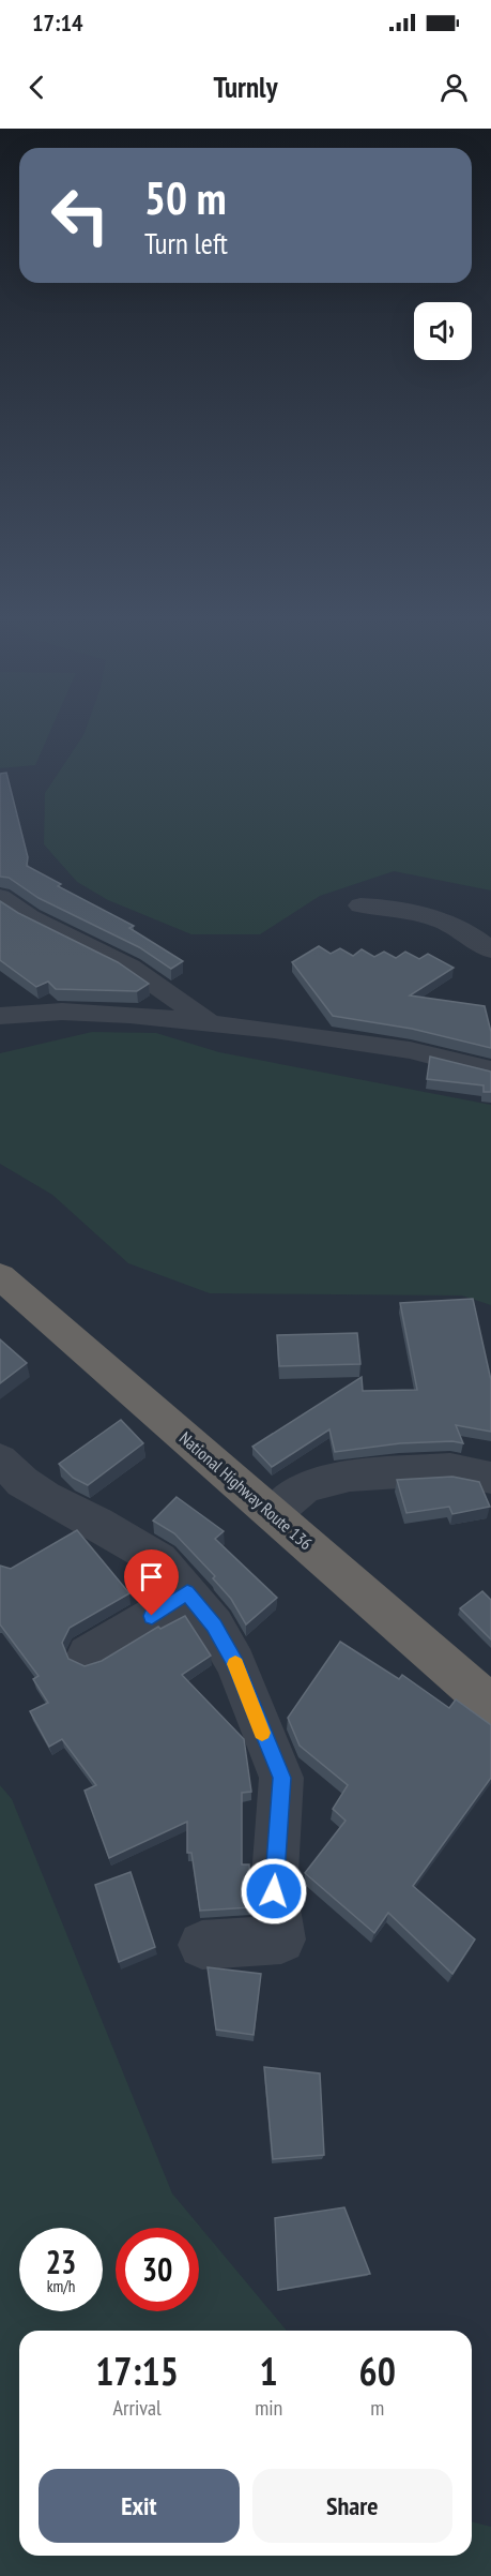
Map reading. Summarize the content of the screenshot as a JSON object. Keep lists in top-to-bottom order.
{
  "streets": {
    "highway": ["National Highway Route 136"]
  },
  "page": {
    "status": "17:14",
    "header": "Turnly",
    "turn": ["50 m", "Turn left"],
    "speed": "23 km/h",
    "limit": "30",
    "eta": [
      "17:15",
      "Arrival",
      "1",
      "min",
      "60",
      "m"
    ],
    "buttons": ["Exit", "Share"]
  }
}
